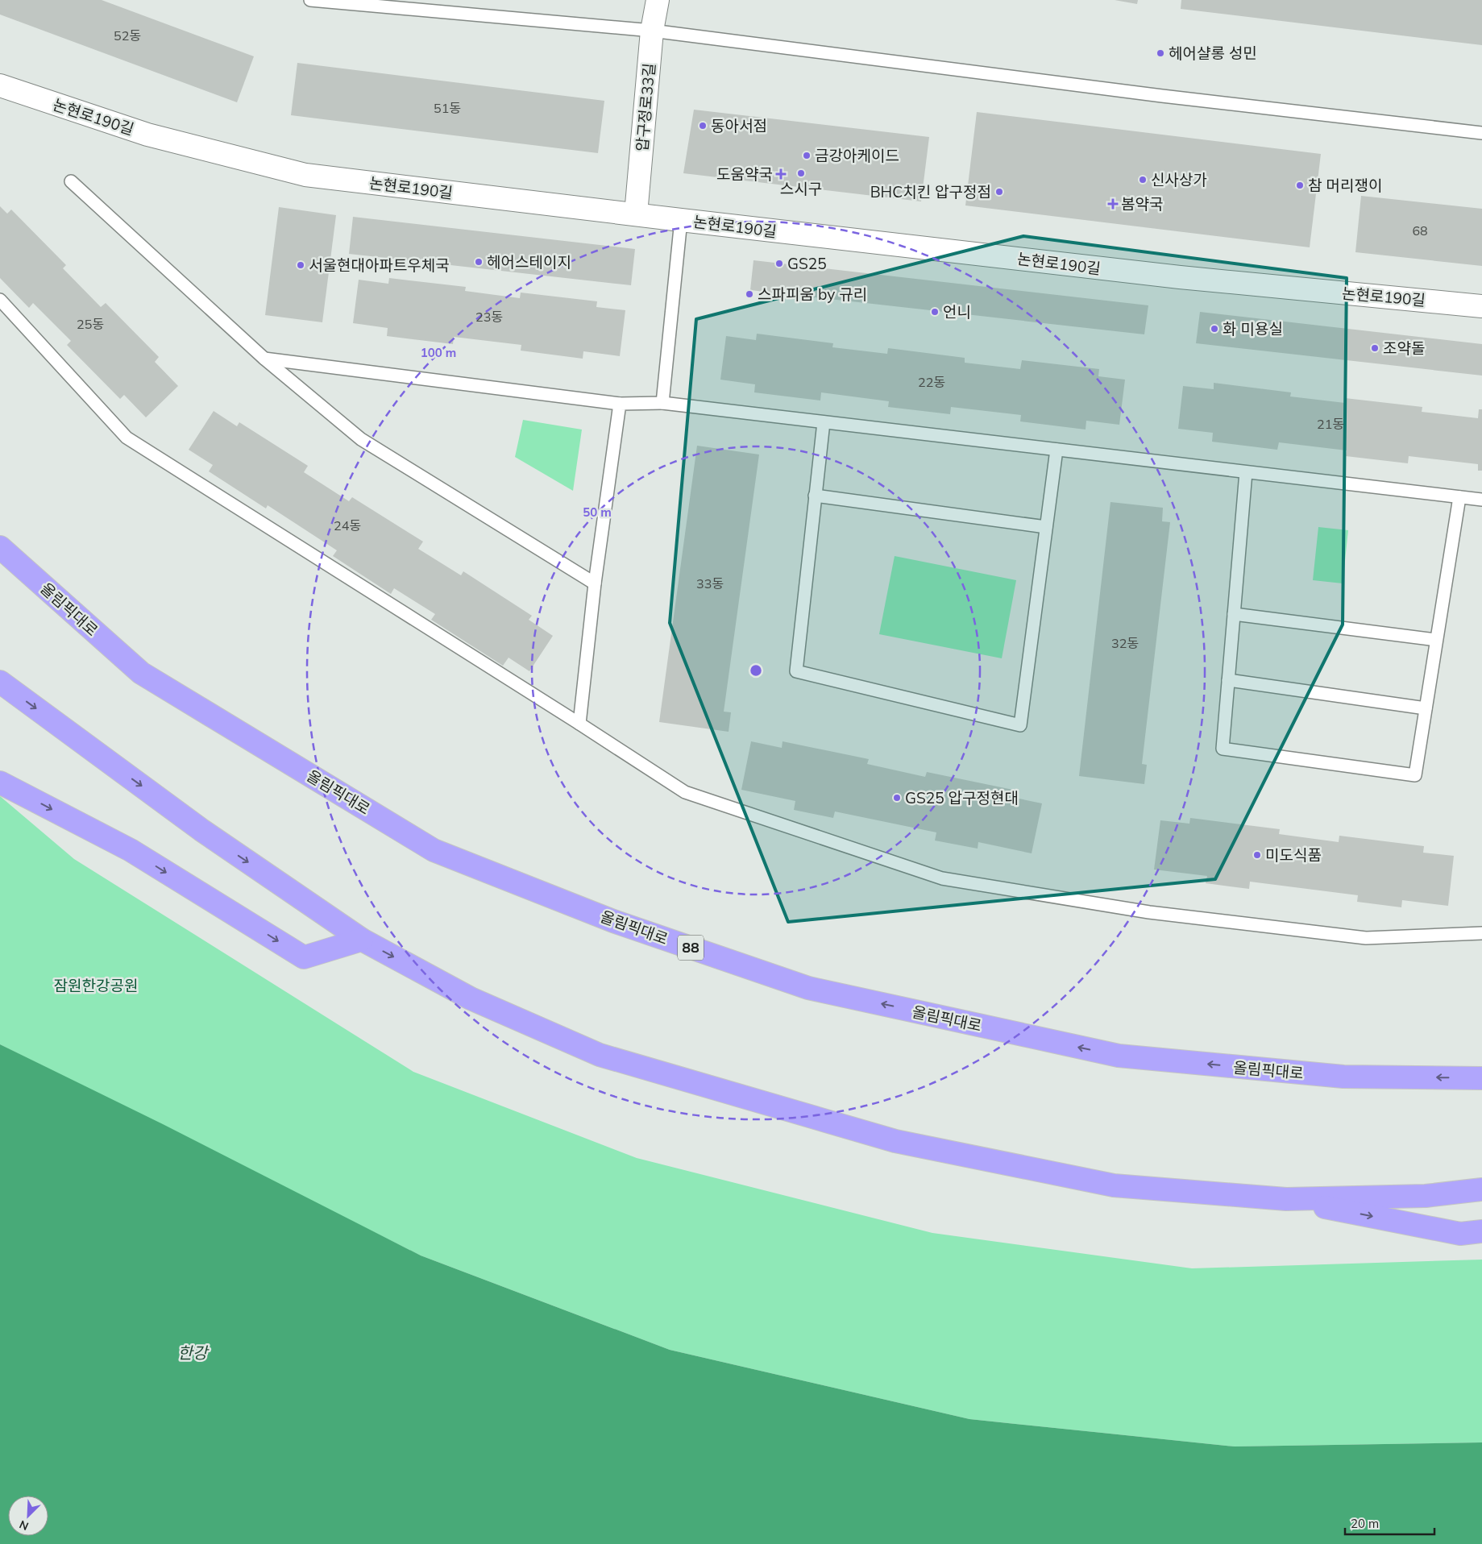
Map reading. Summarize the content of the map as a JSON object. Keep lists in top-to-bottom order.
{
  "streets": {
    "highway": ["올림픽대로", "88"],
    "street": ["압구정로33길", "논현로190길"]
  },
  "crossings": [
    ["압구정로33길", "논현로190길"]
  ],
  "water": ["한강"],
  "parks": ["잠원한강공원"],
  "places": {
    "other": [
      "헤어샬롱 성민",
      "동아서점",
      "금강아케이드",
      "스시구",
      "신사상가",
      "참 머리쟁이",
      "BHC치킨 압구정점",
      "헤어스테이지",
      "GS25",
      "서울현대아파트우체국",
      "스파피움 by 규리",
      "언니",
      "화 미용실",
      "조약돌",
      "GS25 압구정현대",
      "미도식품"
    ],
    "health": ["도움약국", "봄약국"]
  },
  "house_numbers": [
    "52동",
    "51동",
    "68",
    "23동",
    "25동",
    "22동",
    "21동",
    "24동",
    "33동",
    "32동"
  ],
  "scale_bar": "20 m",
  "north": "bottom left",
  "rings": ["100 m", "50 m"]
}
